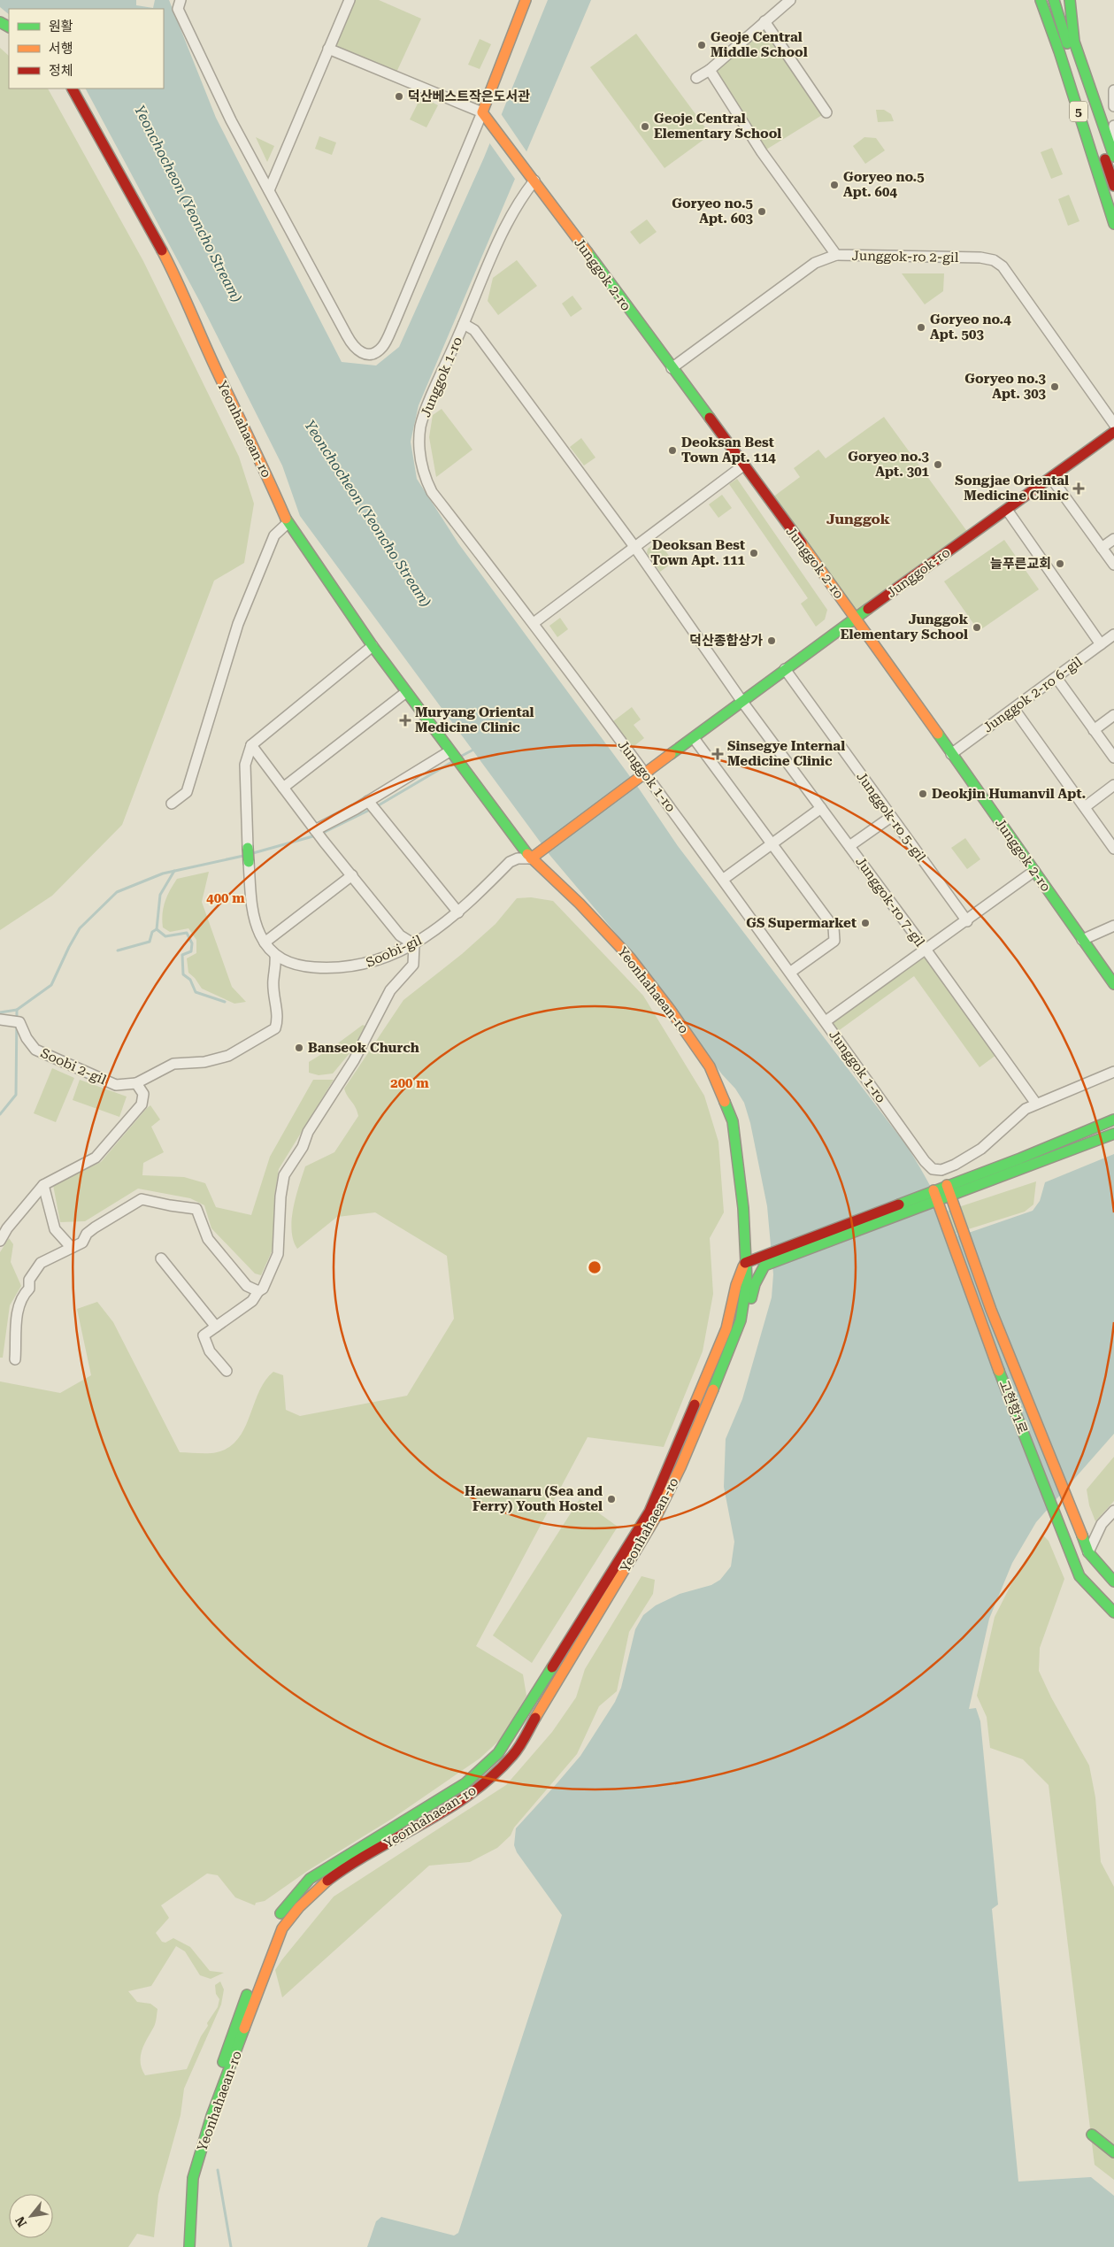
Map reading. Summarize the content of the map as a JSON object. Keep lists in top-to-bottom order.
{
  "streets": {
    "street": [
      "5",
      "Junggok-ro 2-gil",
      "Junggok 2-ro",
      "Junggok 1-ro",
      "Yeonhahaean-ro",
      "Junggok-ro",
      "Junggok 2-ro 6-gil",
      "Junggok-ro 5-gil",
      "Junggok-ro 7-gil",
      "Soobi-gil",
      "Soobi 2-gil",
      "고현항1로"
    ]
  },
  "crossings": [
    ["Junggok 2-ro", "Junggok 1-ro"],
    ["Junggok 2-ro", "Junggok-ro"],
    ["Junggok 2-ro", "Junggok 2-ro 6-gil"],
    ["Junggok 1-ro", "Junggok-ro"],
    ["Junggok 1-ro", "Junggok-ro 7-gil"],
    ["Yeonhahaean-ro", "Junggok-ro"],
    ["Yeonhahaean-ro", "Soobi-gil"],
    ["Junggok-ro", "Junggok-ro 5-gil"],
    ["Junggok-ro", "Junggok-ro 7-gil"],
    ["Junggok-ro", "Soobi-gil"]
  ],
  "districts": ["Junggok"],
  "water": ["Yeonchocheon (Yeoncho Stream)"],
  "places": {
    "other": [
      "Geoje Central Middle School",
      "덕산베스트작은도서관",
      "Geoje Central Elementary School",
      "Goryeo no.5 Apt. 604",
      "Goryeo no.5 Apt. 603",
      "Goryeo no.4 Apt. 503",
      "Goryeo no.3 Apt. 303",
      "Deoksan Best Town Apt. 114",
      "Goryeo no.3 Apt. 301",
      "Deoksan Best Town Apt. 111",
      "늘푸른교회",
      "Junggok Elementary School",
      "덕산종합상가",
      "Deokjin Humanvil Apt.",
      "GS Supermarket",
      "Banseok Church",
      "Haewanaru (Sea and Ferry) Youth Hostel"
    ],
    "health": ["Songjae Oriental Medicine Clinic", "Muryang Oriental Medicine Clinic", "Sinsegye Internal Medicine Clinic"]
  },
  "legend": ["원활", "서행", "정체"],
  "north": "bottom left",
  "rings": ["400 m", "200 m"]
}
